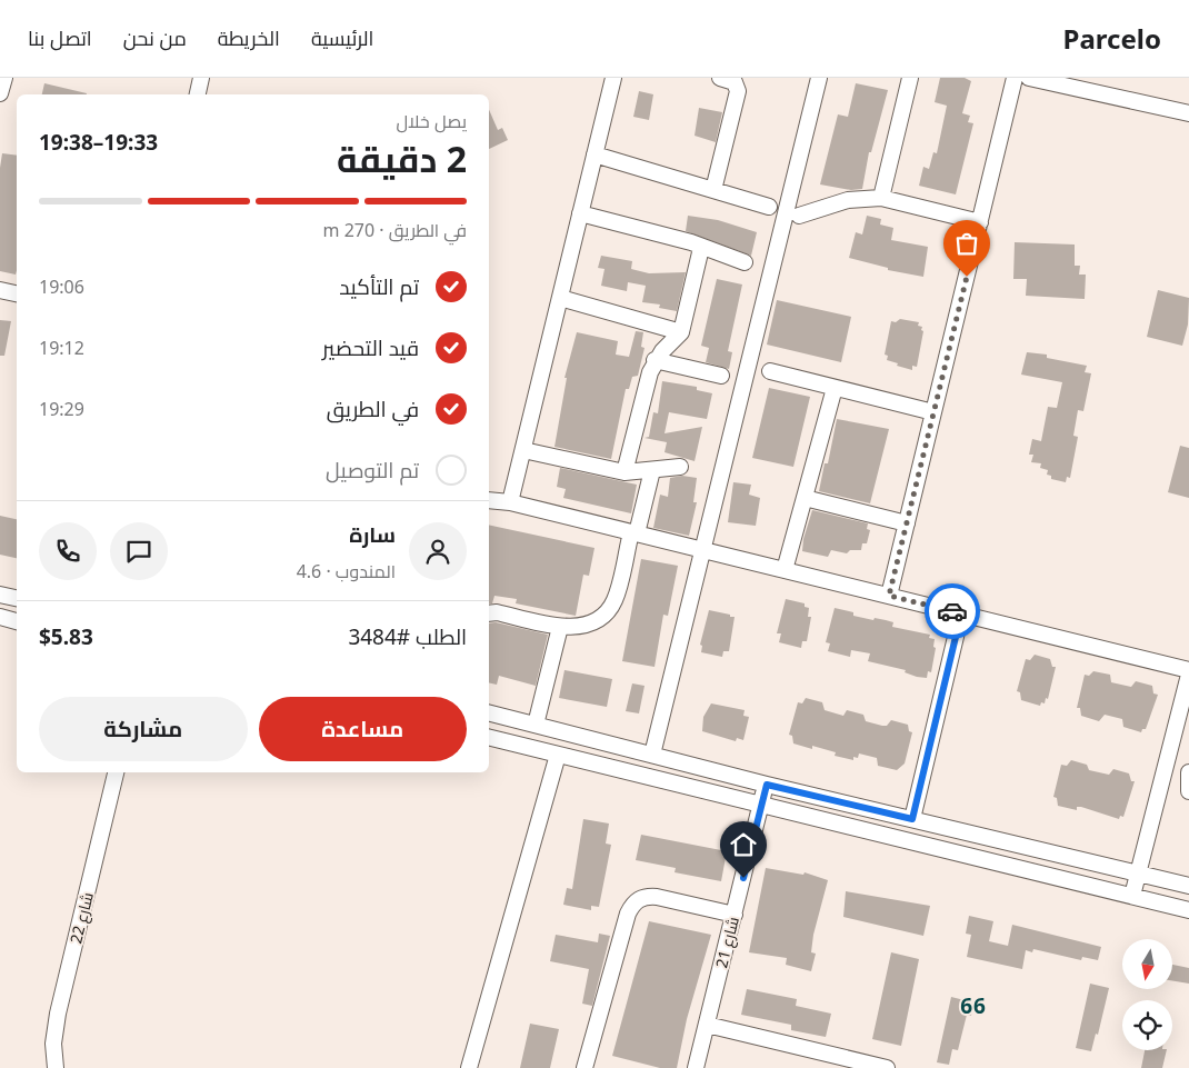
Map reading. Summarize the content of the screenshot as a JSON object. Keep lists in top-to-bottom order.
{
  "streets": {
    "street": ["شارع 22", "شارع 21"]
  },
  "districts": ["66"],
  "north": "bottom",
  "page": {
    "header": "Parcelo",
    "nav": [
      "الرئيسية",
      "الخريطة",
      "من نحن",
      "اتصل بنا"
    ],
    "heading": ["2 دقيقة", "يصل خلال", "19:33–19:38"],
    "panel": [
      "سارة",
      "المندوب · 4.6",
      "الطلب #3484",
      "$5.83"
    ],
    "bar": "في الطريق · 270 m",
    "list": [
      ["تم التأكيد", "19:06"],
      ["قيد التحضير", "19:12"],
      ["في الطريق", "19:29"],
      "تم التوصيل"
    ],
    "buttons": ["مساعدة", "مشاركة"]
  }
}
